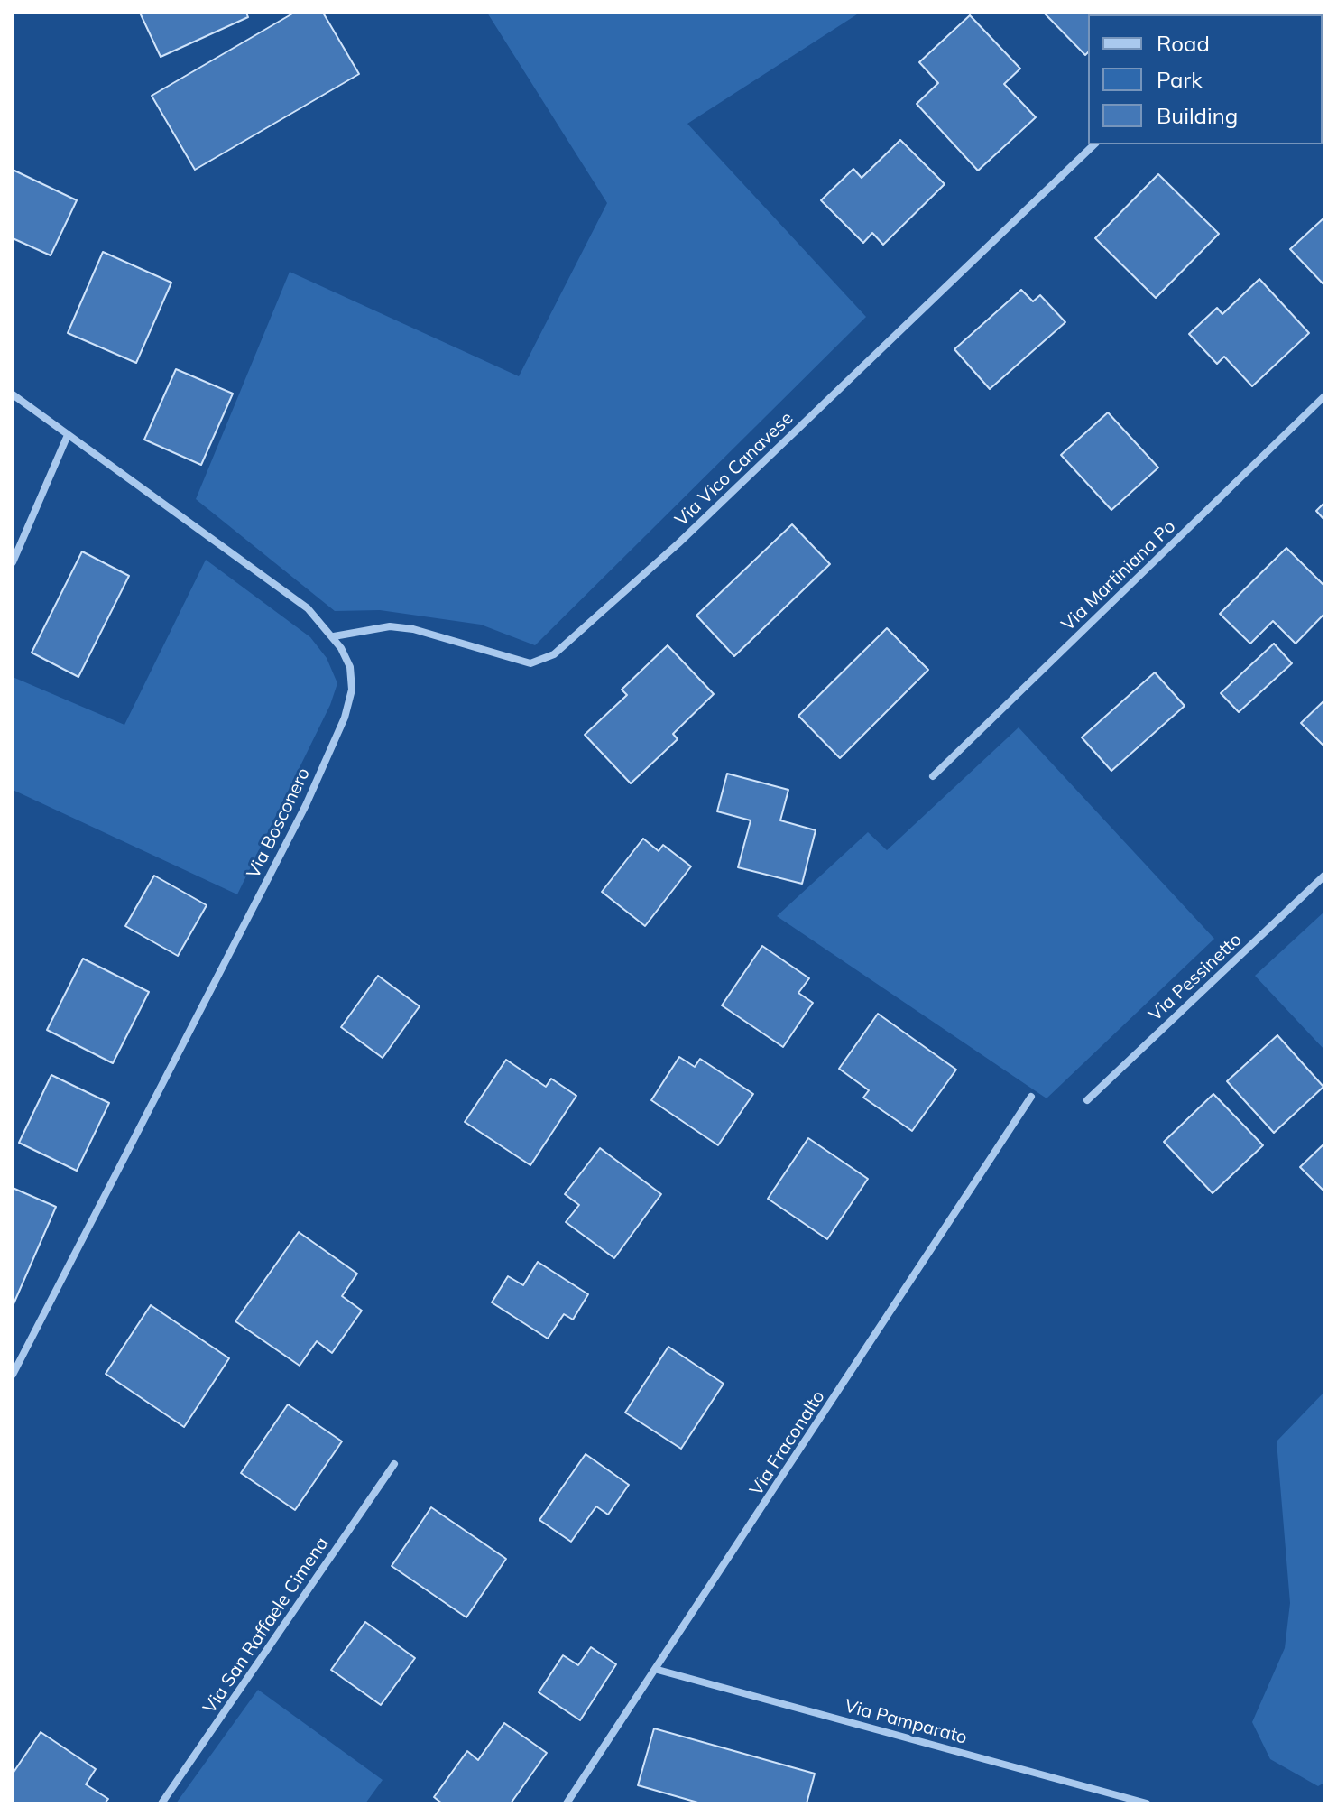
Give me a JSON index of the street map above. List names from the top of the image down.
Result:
{
  "streets": {
    "street": [
      "Via Vico Canavese",
      "Via Martiniana Po",
      "Via Bosconero",
      "Via Pessinetto",
      "Via Fraconalto",
      "Via San Raffaele Cimena",
      "Via Pamparato"
    ]
  },
  "crossings": [
    ["Via Vico Canavese", "Via Bosconero"],
    ["Via Fraconalto", "Via Pamparato"]
  ],
  "legend": ["Road", "Park", "Building"]
}
